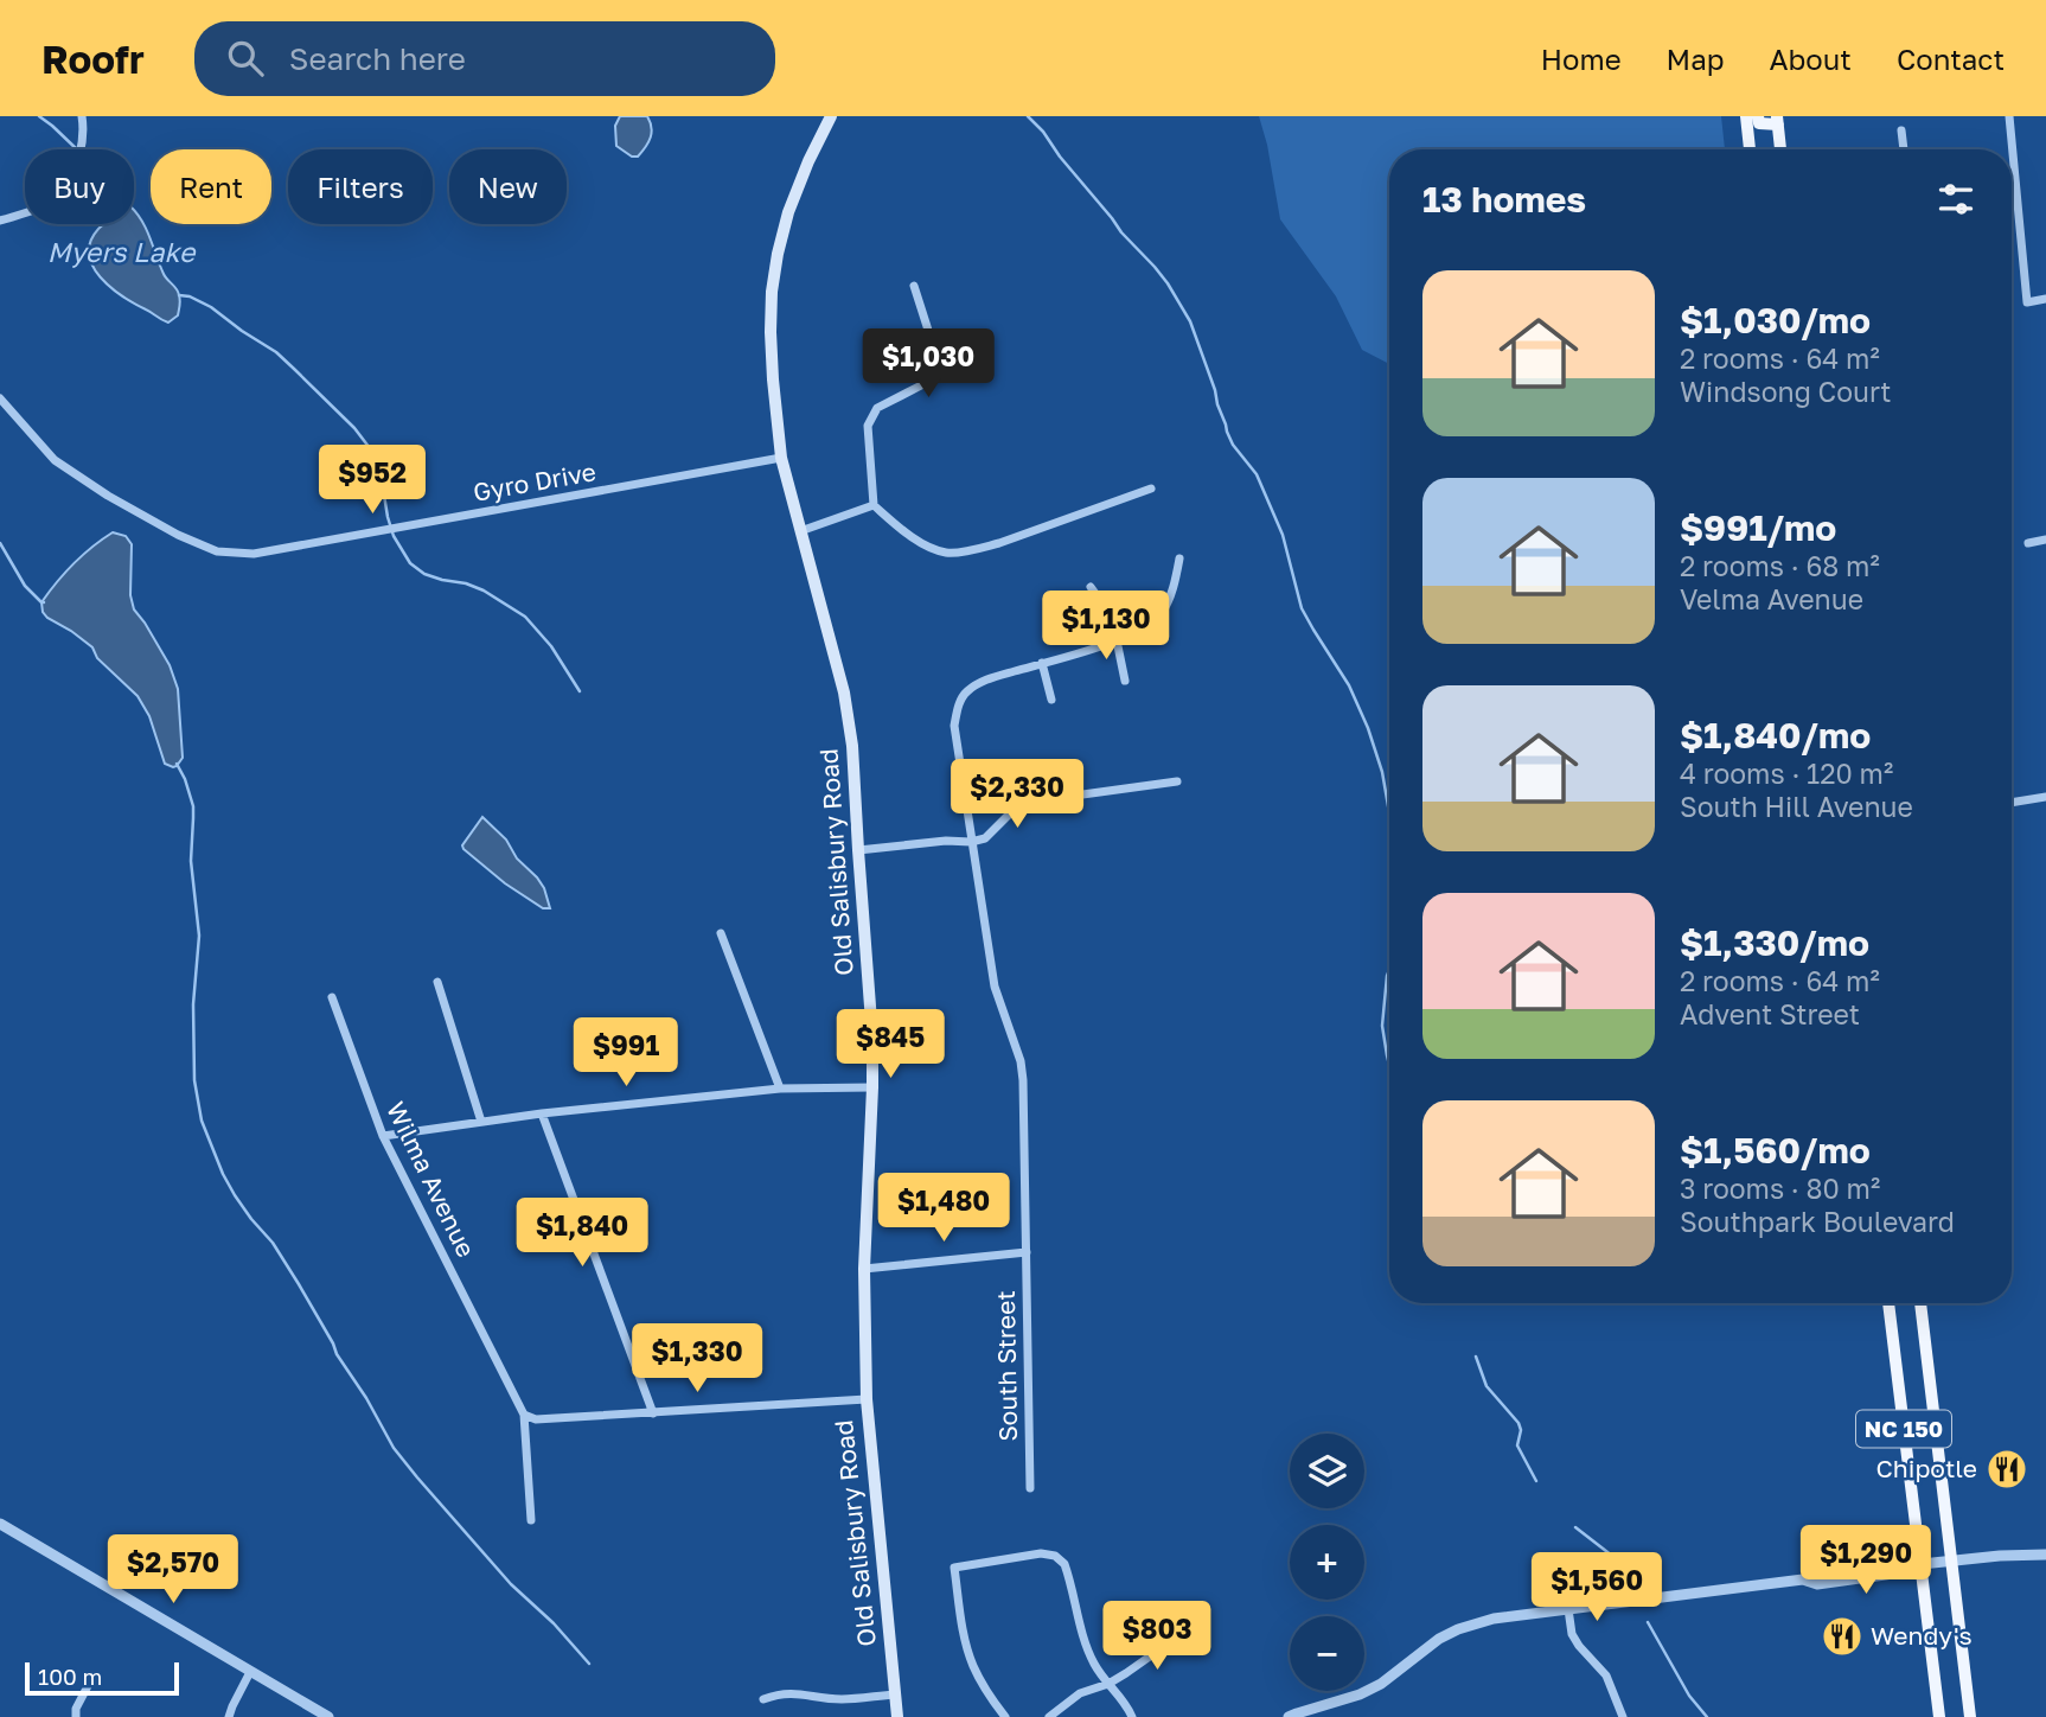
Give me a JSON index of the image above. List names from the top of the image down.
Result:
{
  "streets": {
    "main road": ["Old Salisbury Road", "NC 150"],
    "street": ["Gyro Drive", "Wilma Avenue", "South Street"]
  },
  "crossings": [
    ["Gyro Drive", "Old Salisbury Road"]
  ],
  "water": ["Myers Lake"],
  "places": {
    "restaurant": ["Chipotle", "Wendy's"]
  },
  "scale_bar": "100 m",
  "page": {
    "header": "Roofr",
    "search": "Search here",
    "nav": [
      "Home",
      "Map",
      "About",
      "Contact"
    ],
    "chip": [
      "Buy",
      "Rent",
      "Filters",
      "New"
    ],
    "heading": "13 homes",
    "list": [
      {
        "name": "$1,030/mo",
        "note": "2 rooms · 64 m² · Windsong Court"
      },
      {
        "name": "$991/mo",
        "note": "2 rooms · 68 m² · Velma Avenue"
      },
      {
        "name": "$1,840/mo",
        "note": "4 rooms · 120 m² · South Hill Avenue"
      },
      {
        "name": "$1,330/mo",
        "note": "2 rooms · 64 m² · Advent Street"
      },
      {
        "name": "$1,560/mo",
        "note": "3 rooms · 80 m² · Southpark Boulevard"
      }
    ],
    "price": [
      "$1,030",
      "$952",
      "$1,130",
      "$2,330",
      "$845",
      "$991",
      "$1,480",
      "$1,840",
      "$1,330",
      "$1,290",
      "$2,570",
      "$1,560",
      "$803"
    ],
    "map_buttons": ["+", "−"],
    "scale": "100 m"
  }
}
